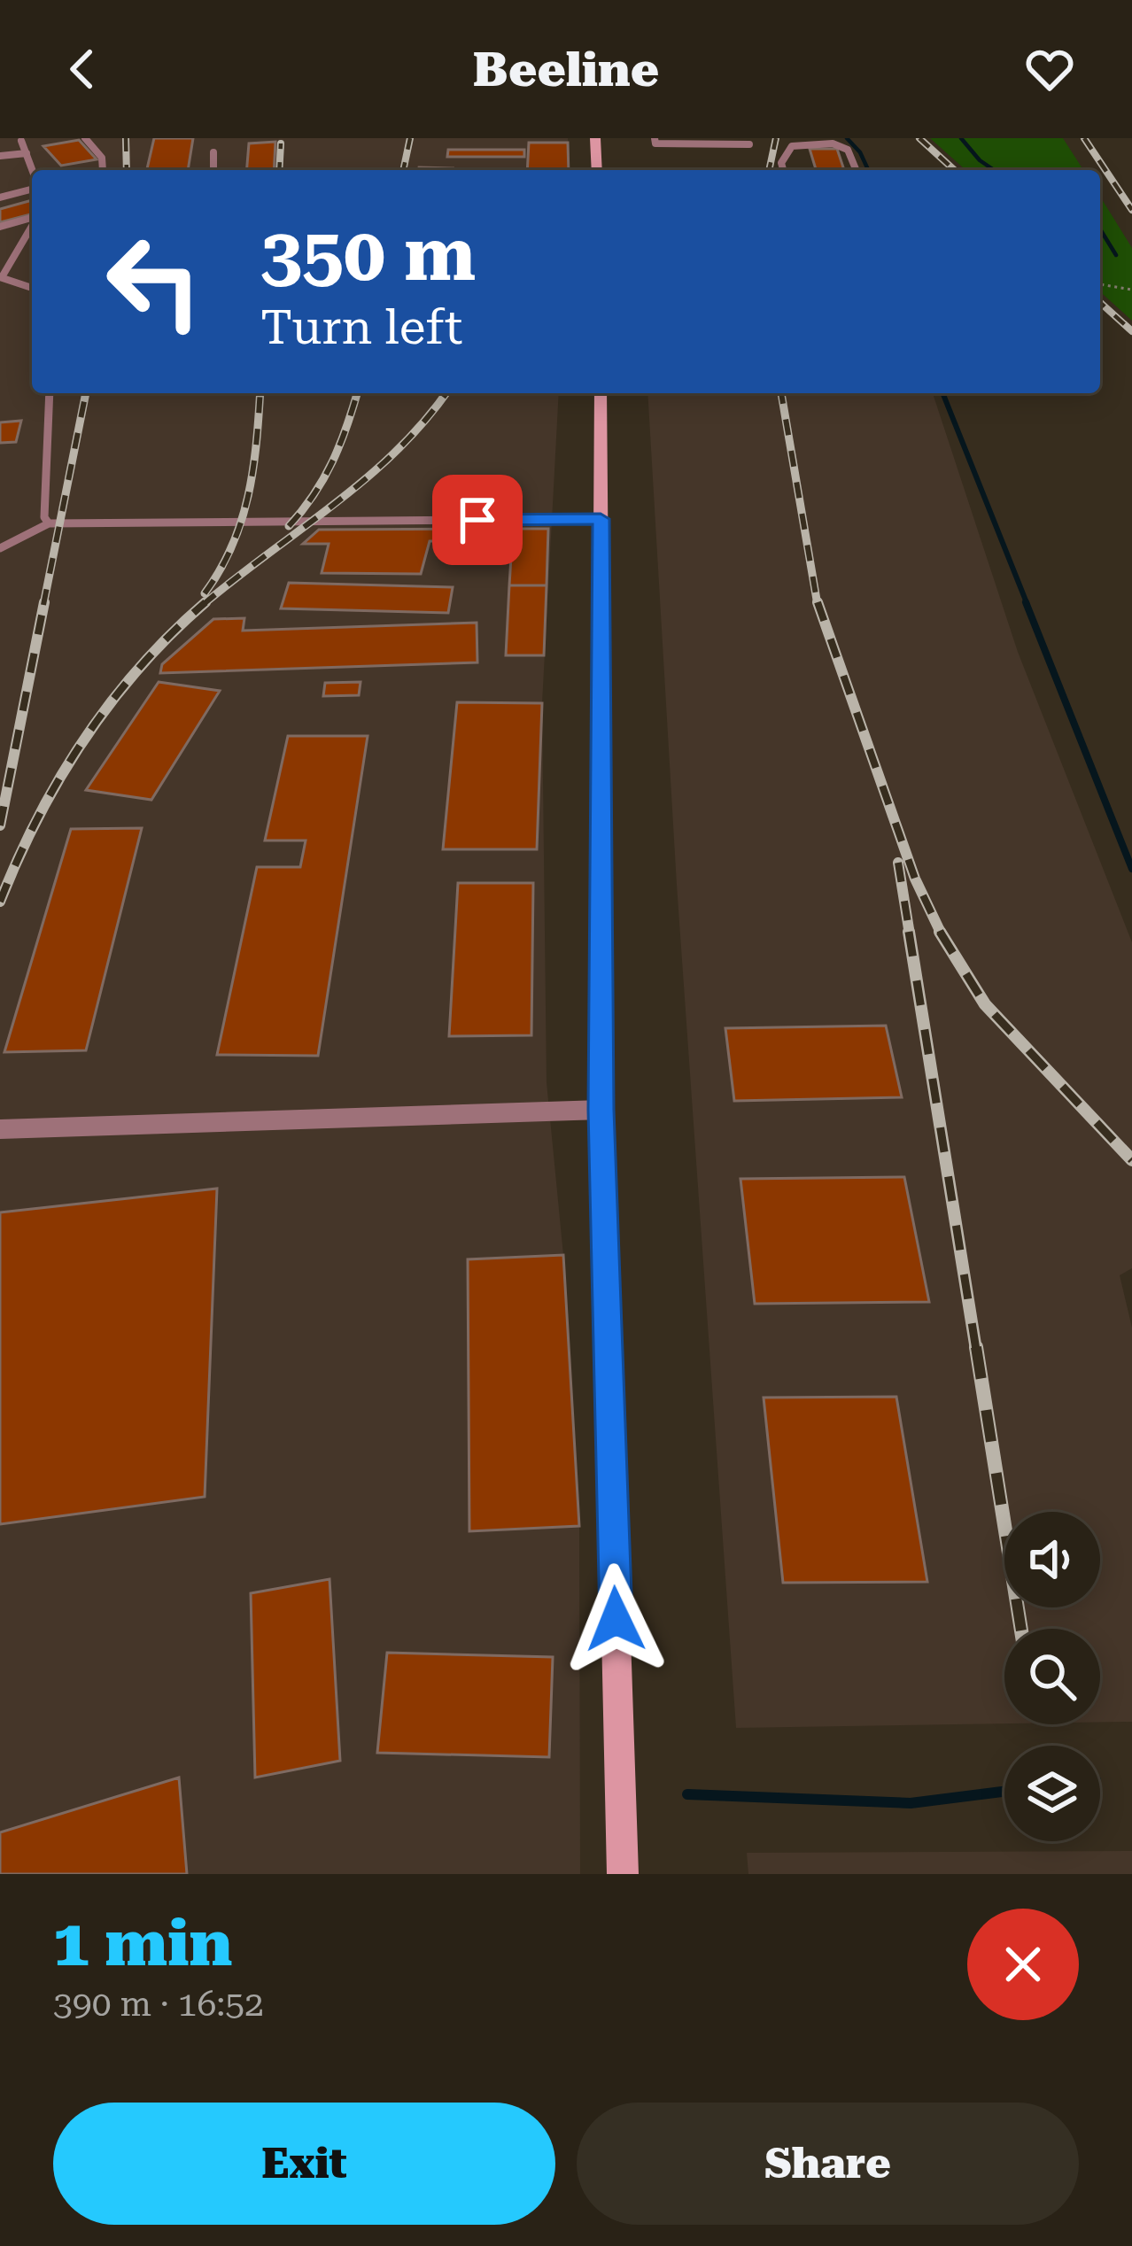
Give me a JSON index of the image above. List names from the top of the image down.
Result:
{
  "page": {
    "header": "Beeline",
    "turn": ["350 m", "Turn left"],
    "heading": ["1 min", "390 m · 16:52"],
    "buttons": ["Exit", "Share"]
  }
}
